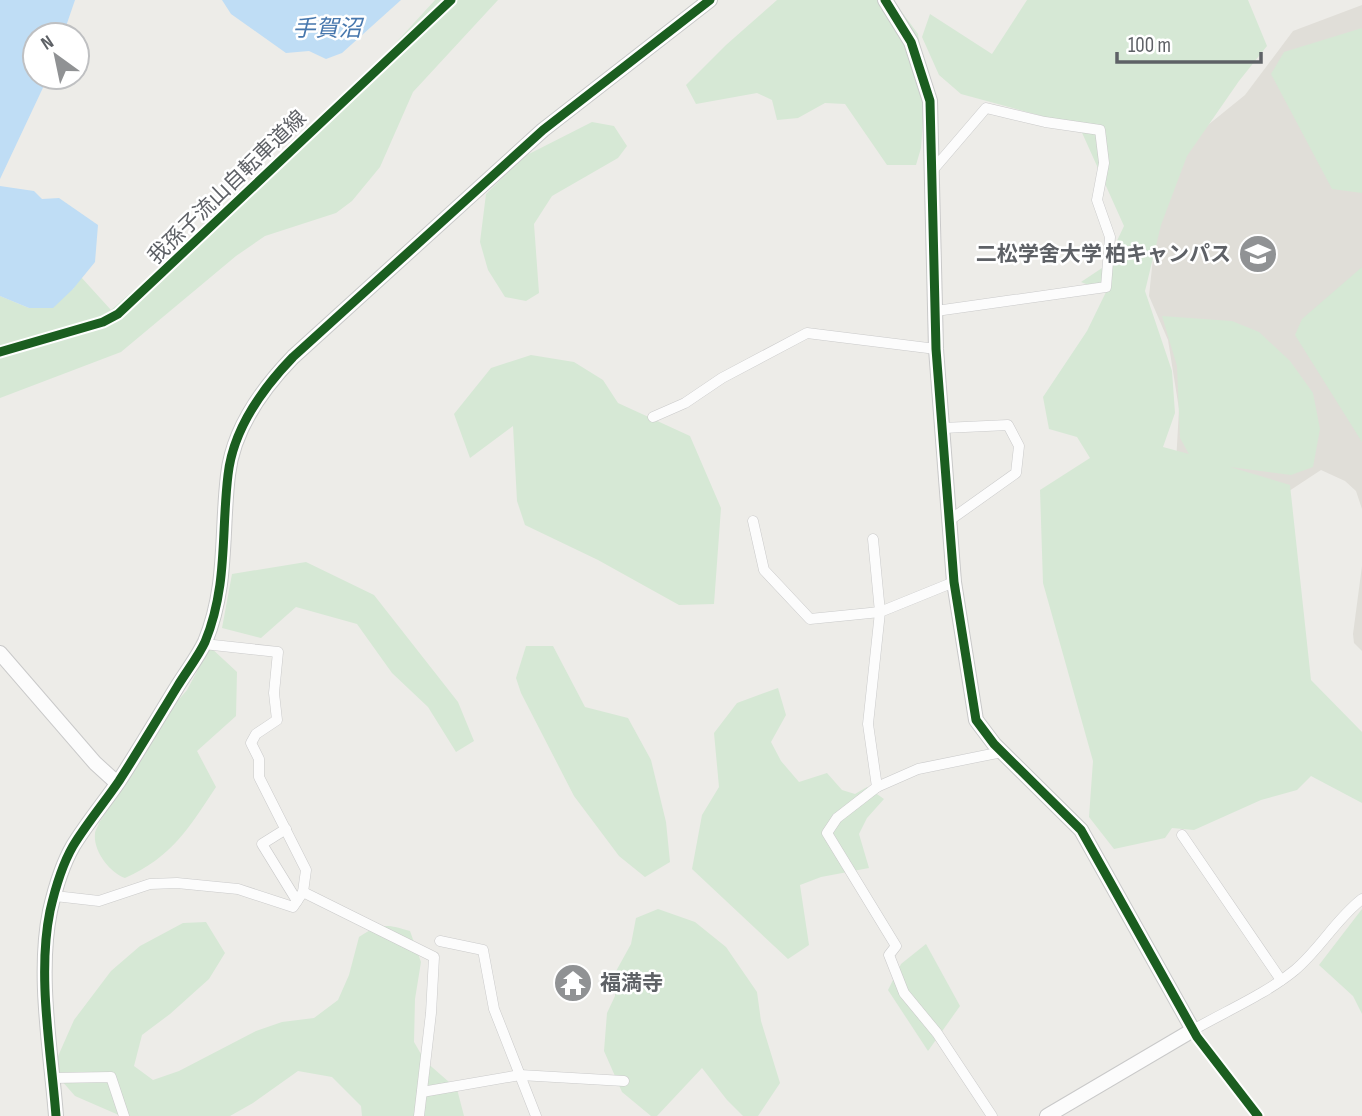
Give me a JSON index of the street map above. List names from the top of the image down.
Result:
{
  "streets": {
    "cycle path": ["我孫子流山自転車道線"]
  },
  "water": ["手賀沼"],
  "places": {
    "school or university": ["二松学舍大学 柏キャンパス"],
    "temple": ["福満寺"]
  },
  "scale_bar": "100 m",
  "north": "top left"
}
